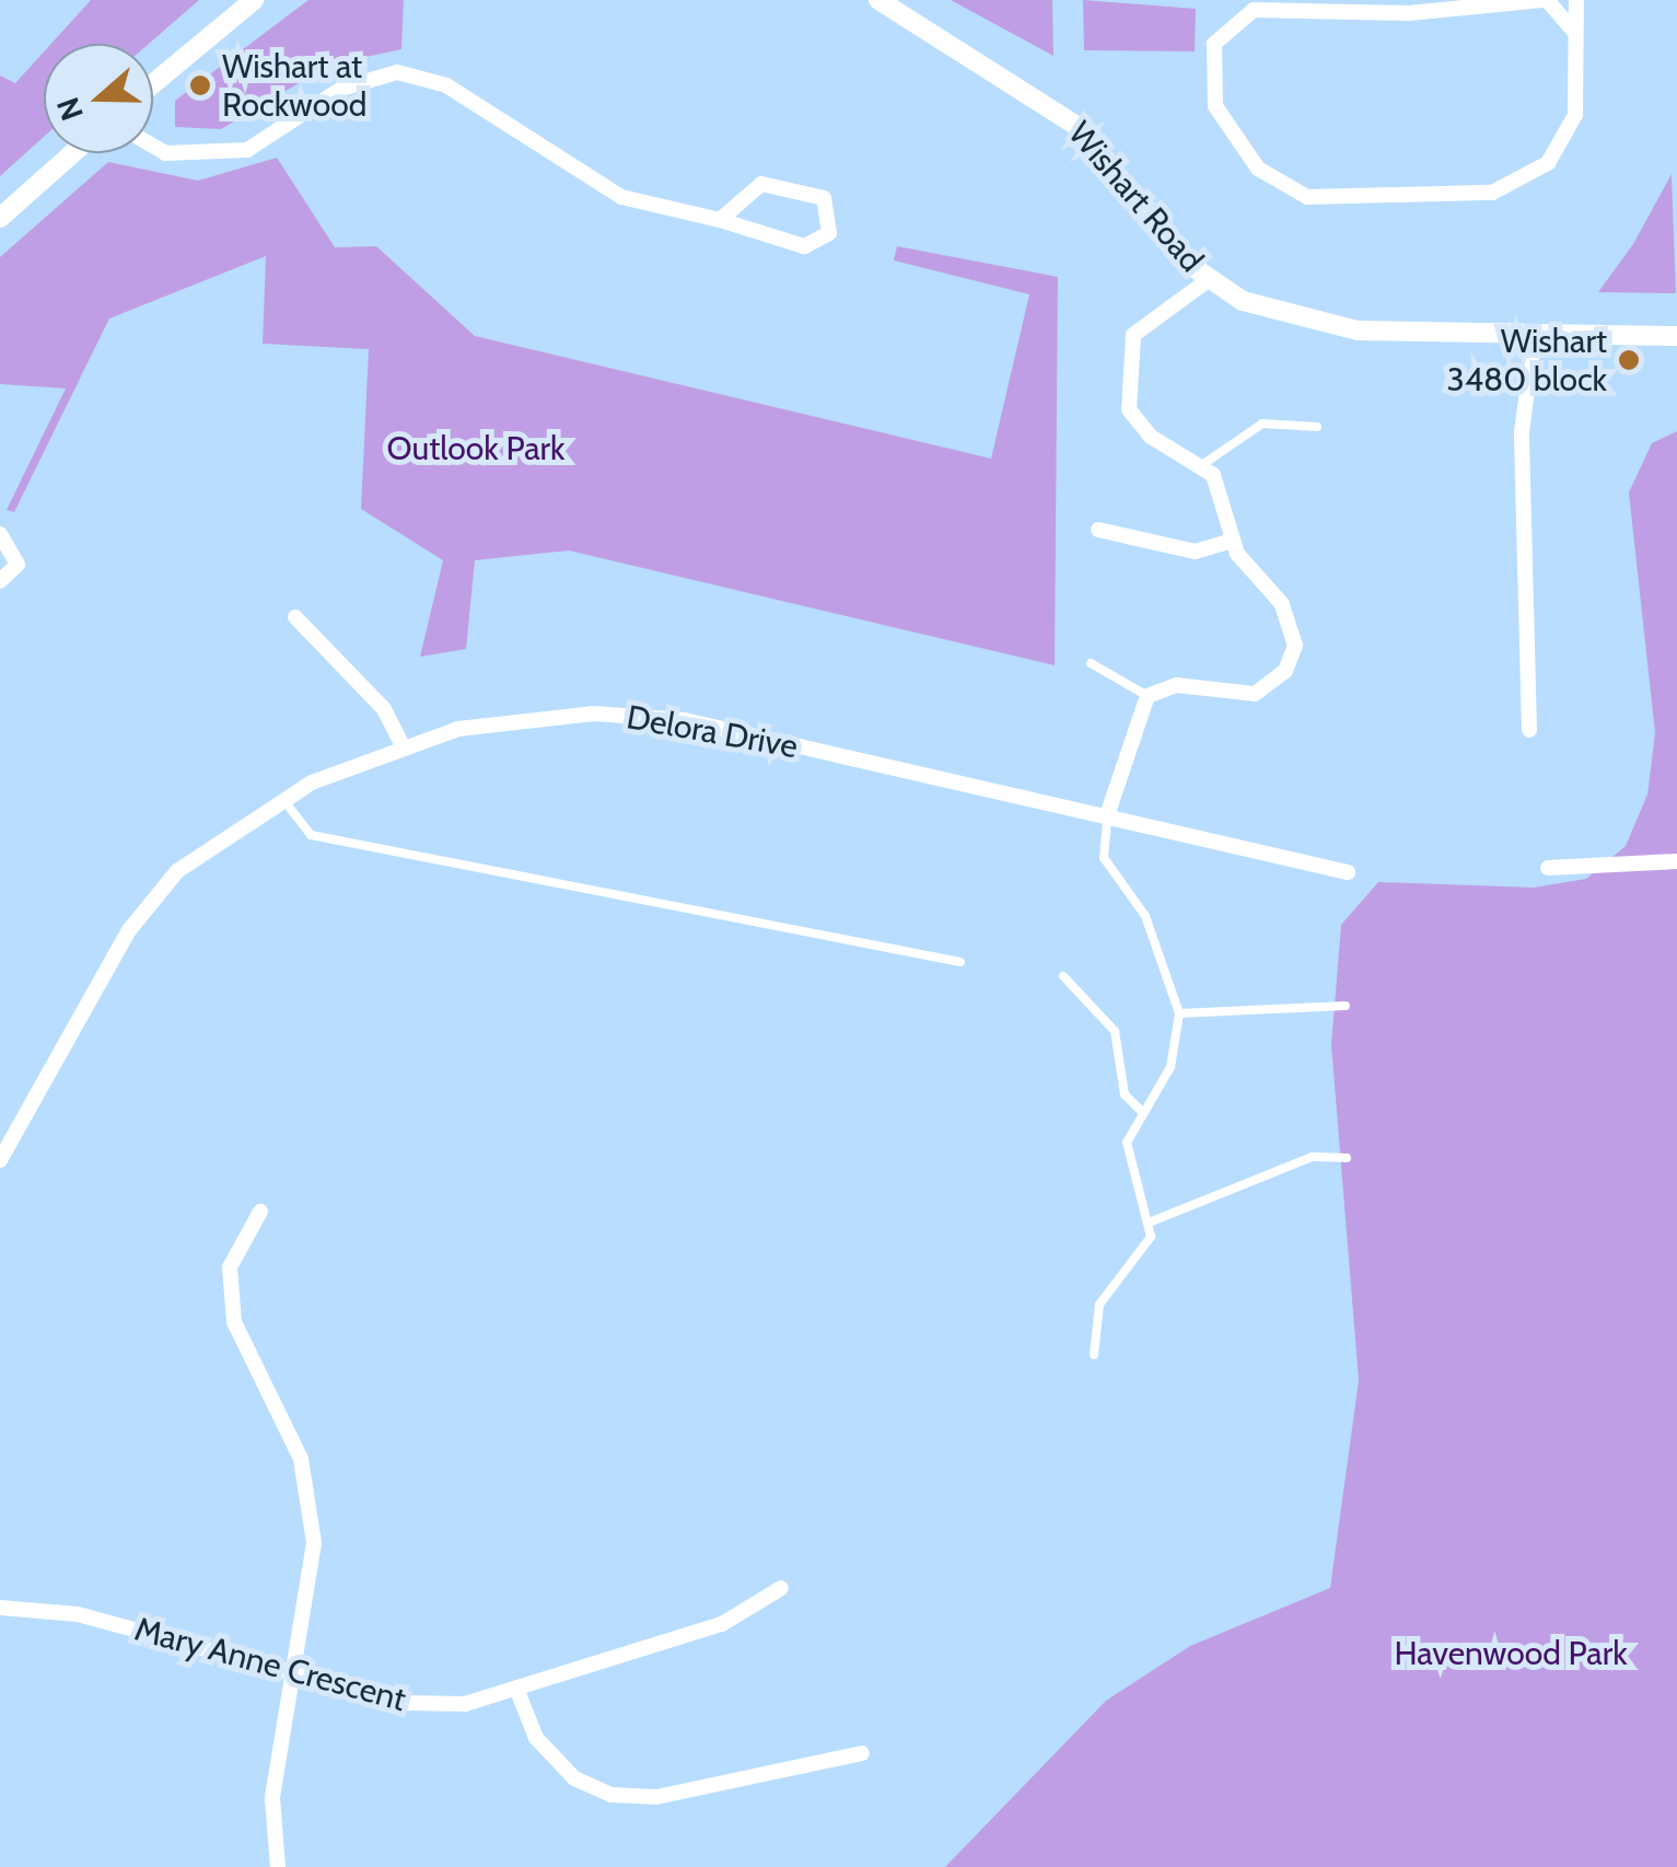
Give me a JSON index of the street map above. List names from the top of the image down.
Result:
{
  "streets": {
    "street": ["Wishart Road", "Delora Drive", "Mary Anne Crescent"]
  },
  "parks": ["Outlook Park", "Havenwood Park"],
  "places": ["Wishart at Rockwood", "Wishart 3480 block"],
  "north": "left"
}
